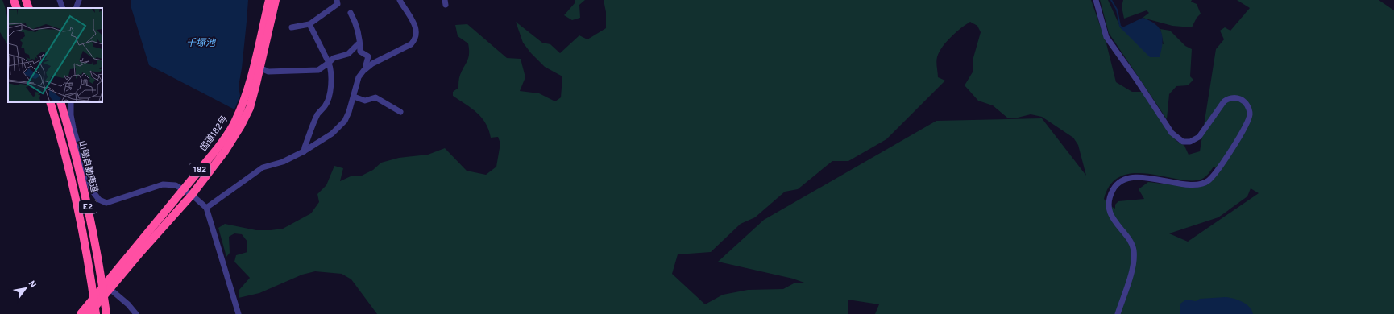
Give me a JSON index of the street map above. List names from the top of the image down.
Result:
{
  "streets": {
    "highway": [
      "国道182号",
      "山陽自動車道",
      "182",
      "E2"
    ]
  },
  "water": ["千塚池"],
  "north": "top right"
}
